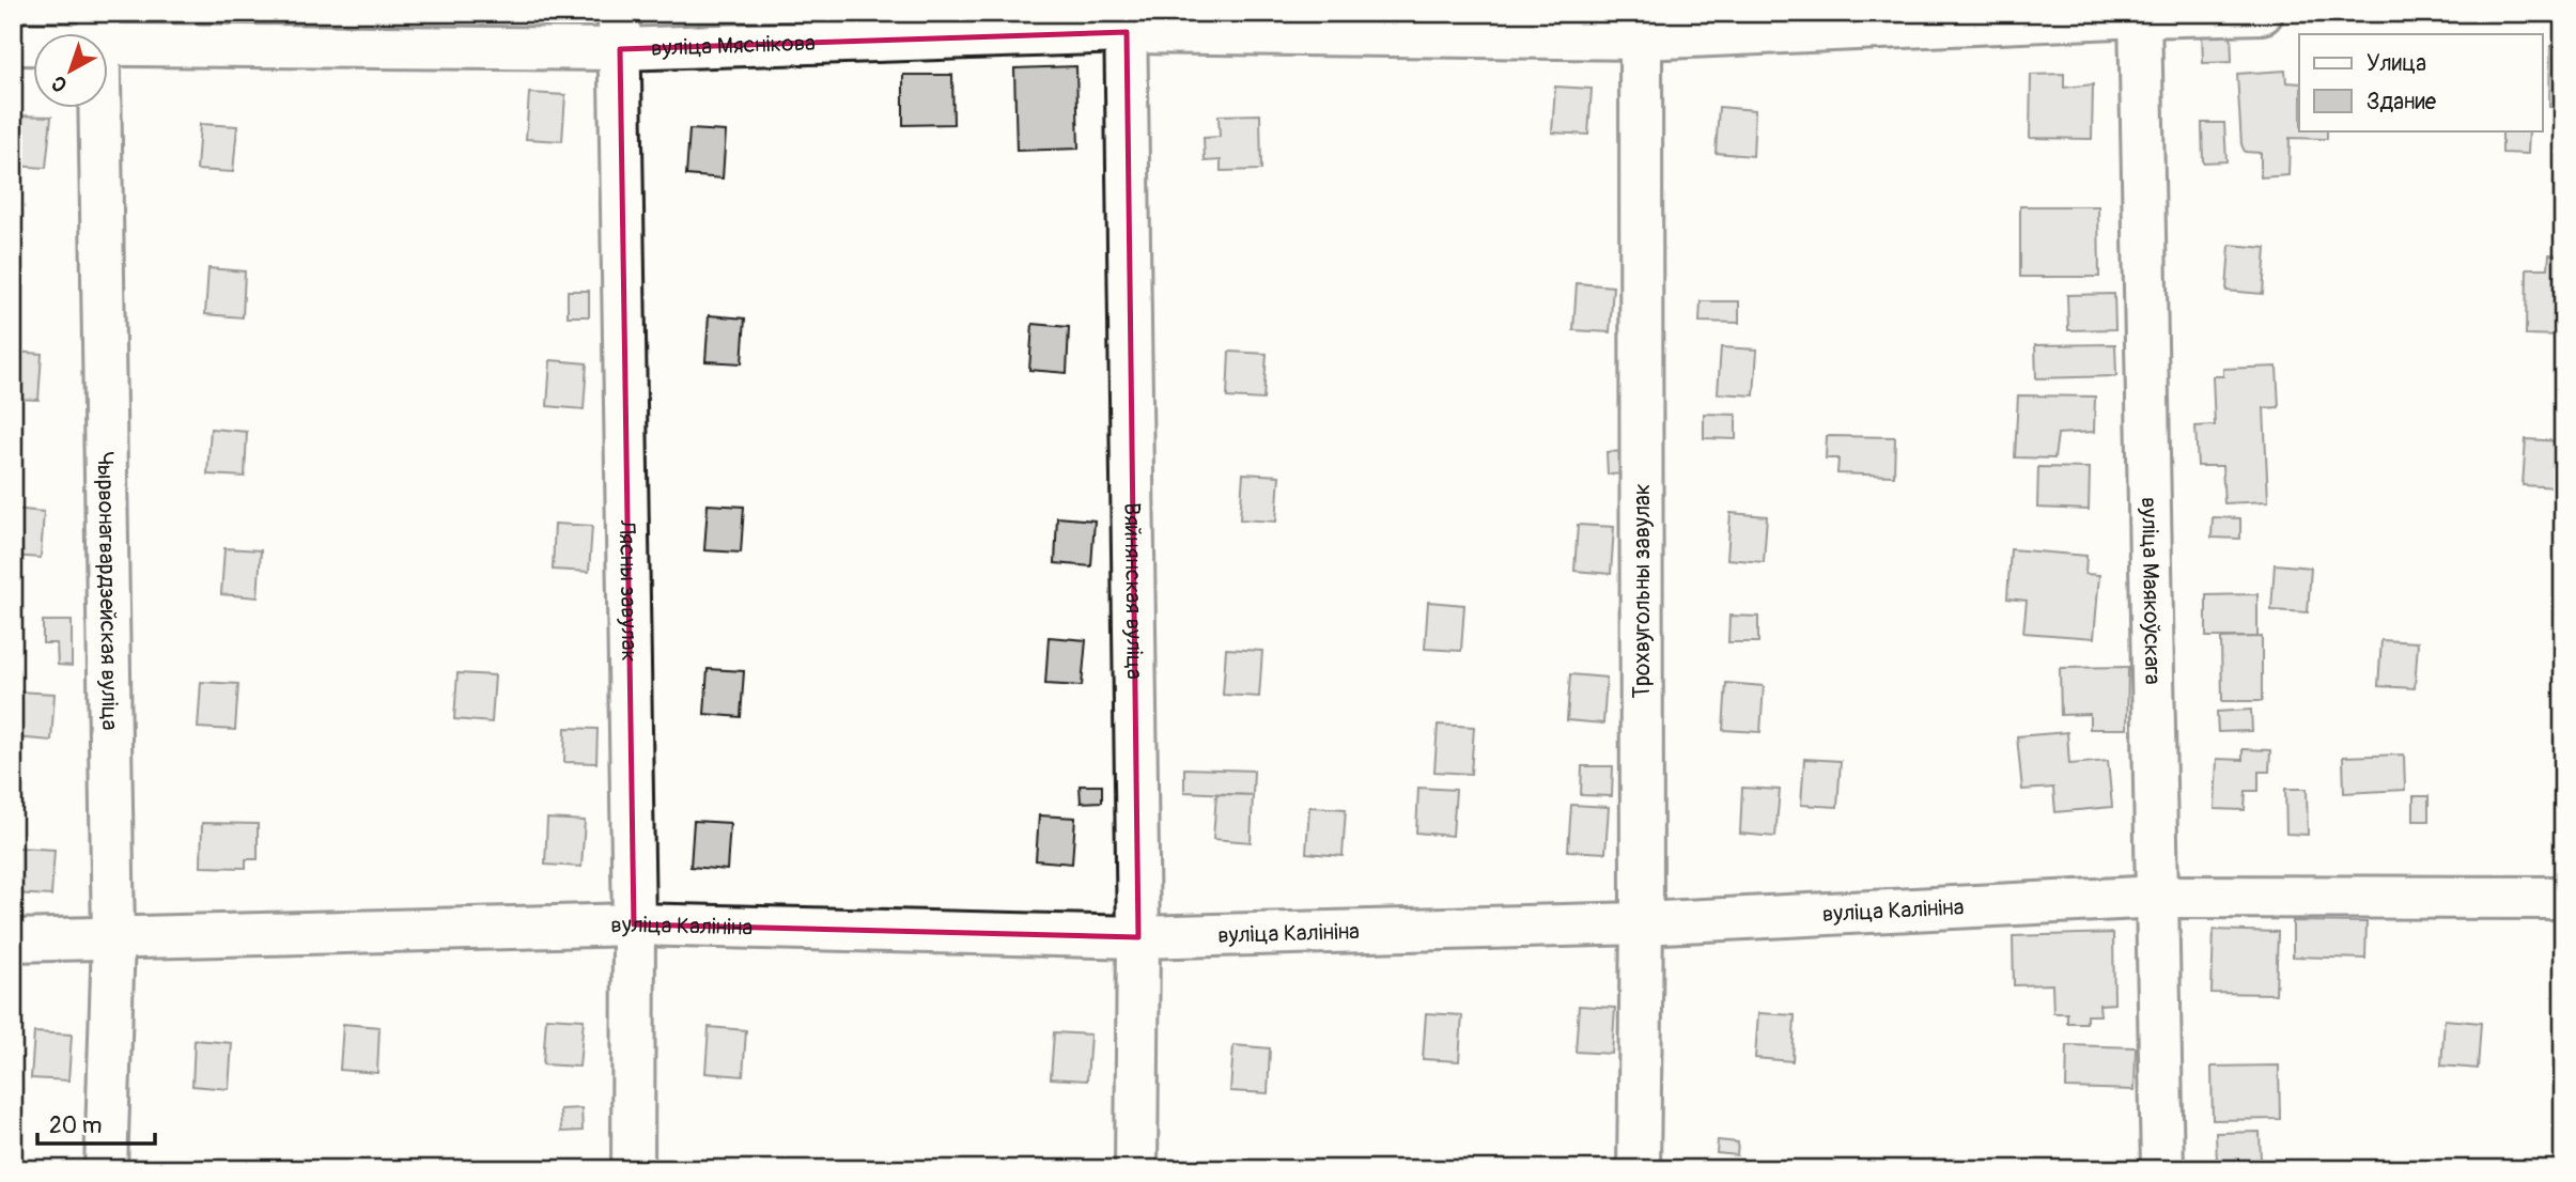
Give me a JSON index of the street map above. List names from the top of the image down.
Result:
{
  "streets": {
    "street": [
      "вуліца Мяснікова",
      "Чырвонагвардзейская вуліца",
      "Лясны завулак",
      "Вяйнянская вуліца",
      "Трохвугольны завулак",
      "вуліца Маякоўскага",
      "вуліца Калініна"
    ]
  },
  "crossings": [
    ["вуліца Мяснікова", "Чырвонагвардзейская вуліца"],
    ["вуліца Мяснікова", "Лясны завулак"],
    ["вуліца Мяснікова", "Вяйнянская вуліца"],
    ["вуліца Мяснікова", "Трохвугольны завулак"],
    ["вуліца Мяснікова", "вуліца Маякоўскага"],
    ["Чырвонагвардзейская вуліца", "вуліца Калініна"],
    ["Лясны завулак", "вуліца Калініна"],
    ["Вяйнянская вуліца", "вуліца Калініна"],
    ["Трохвугольны завулак", "вуліца Калініна"],
    ["вуліца Маякоўскага", "вуліца Калініна"]
  ],
  "legend": ["Улица", "Здание"],
  "scale_bar": "20 m",
  "north": "bottom left"
}
